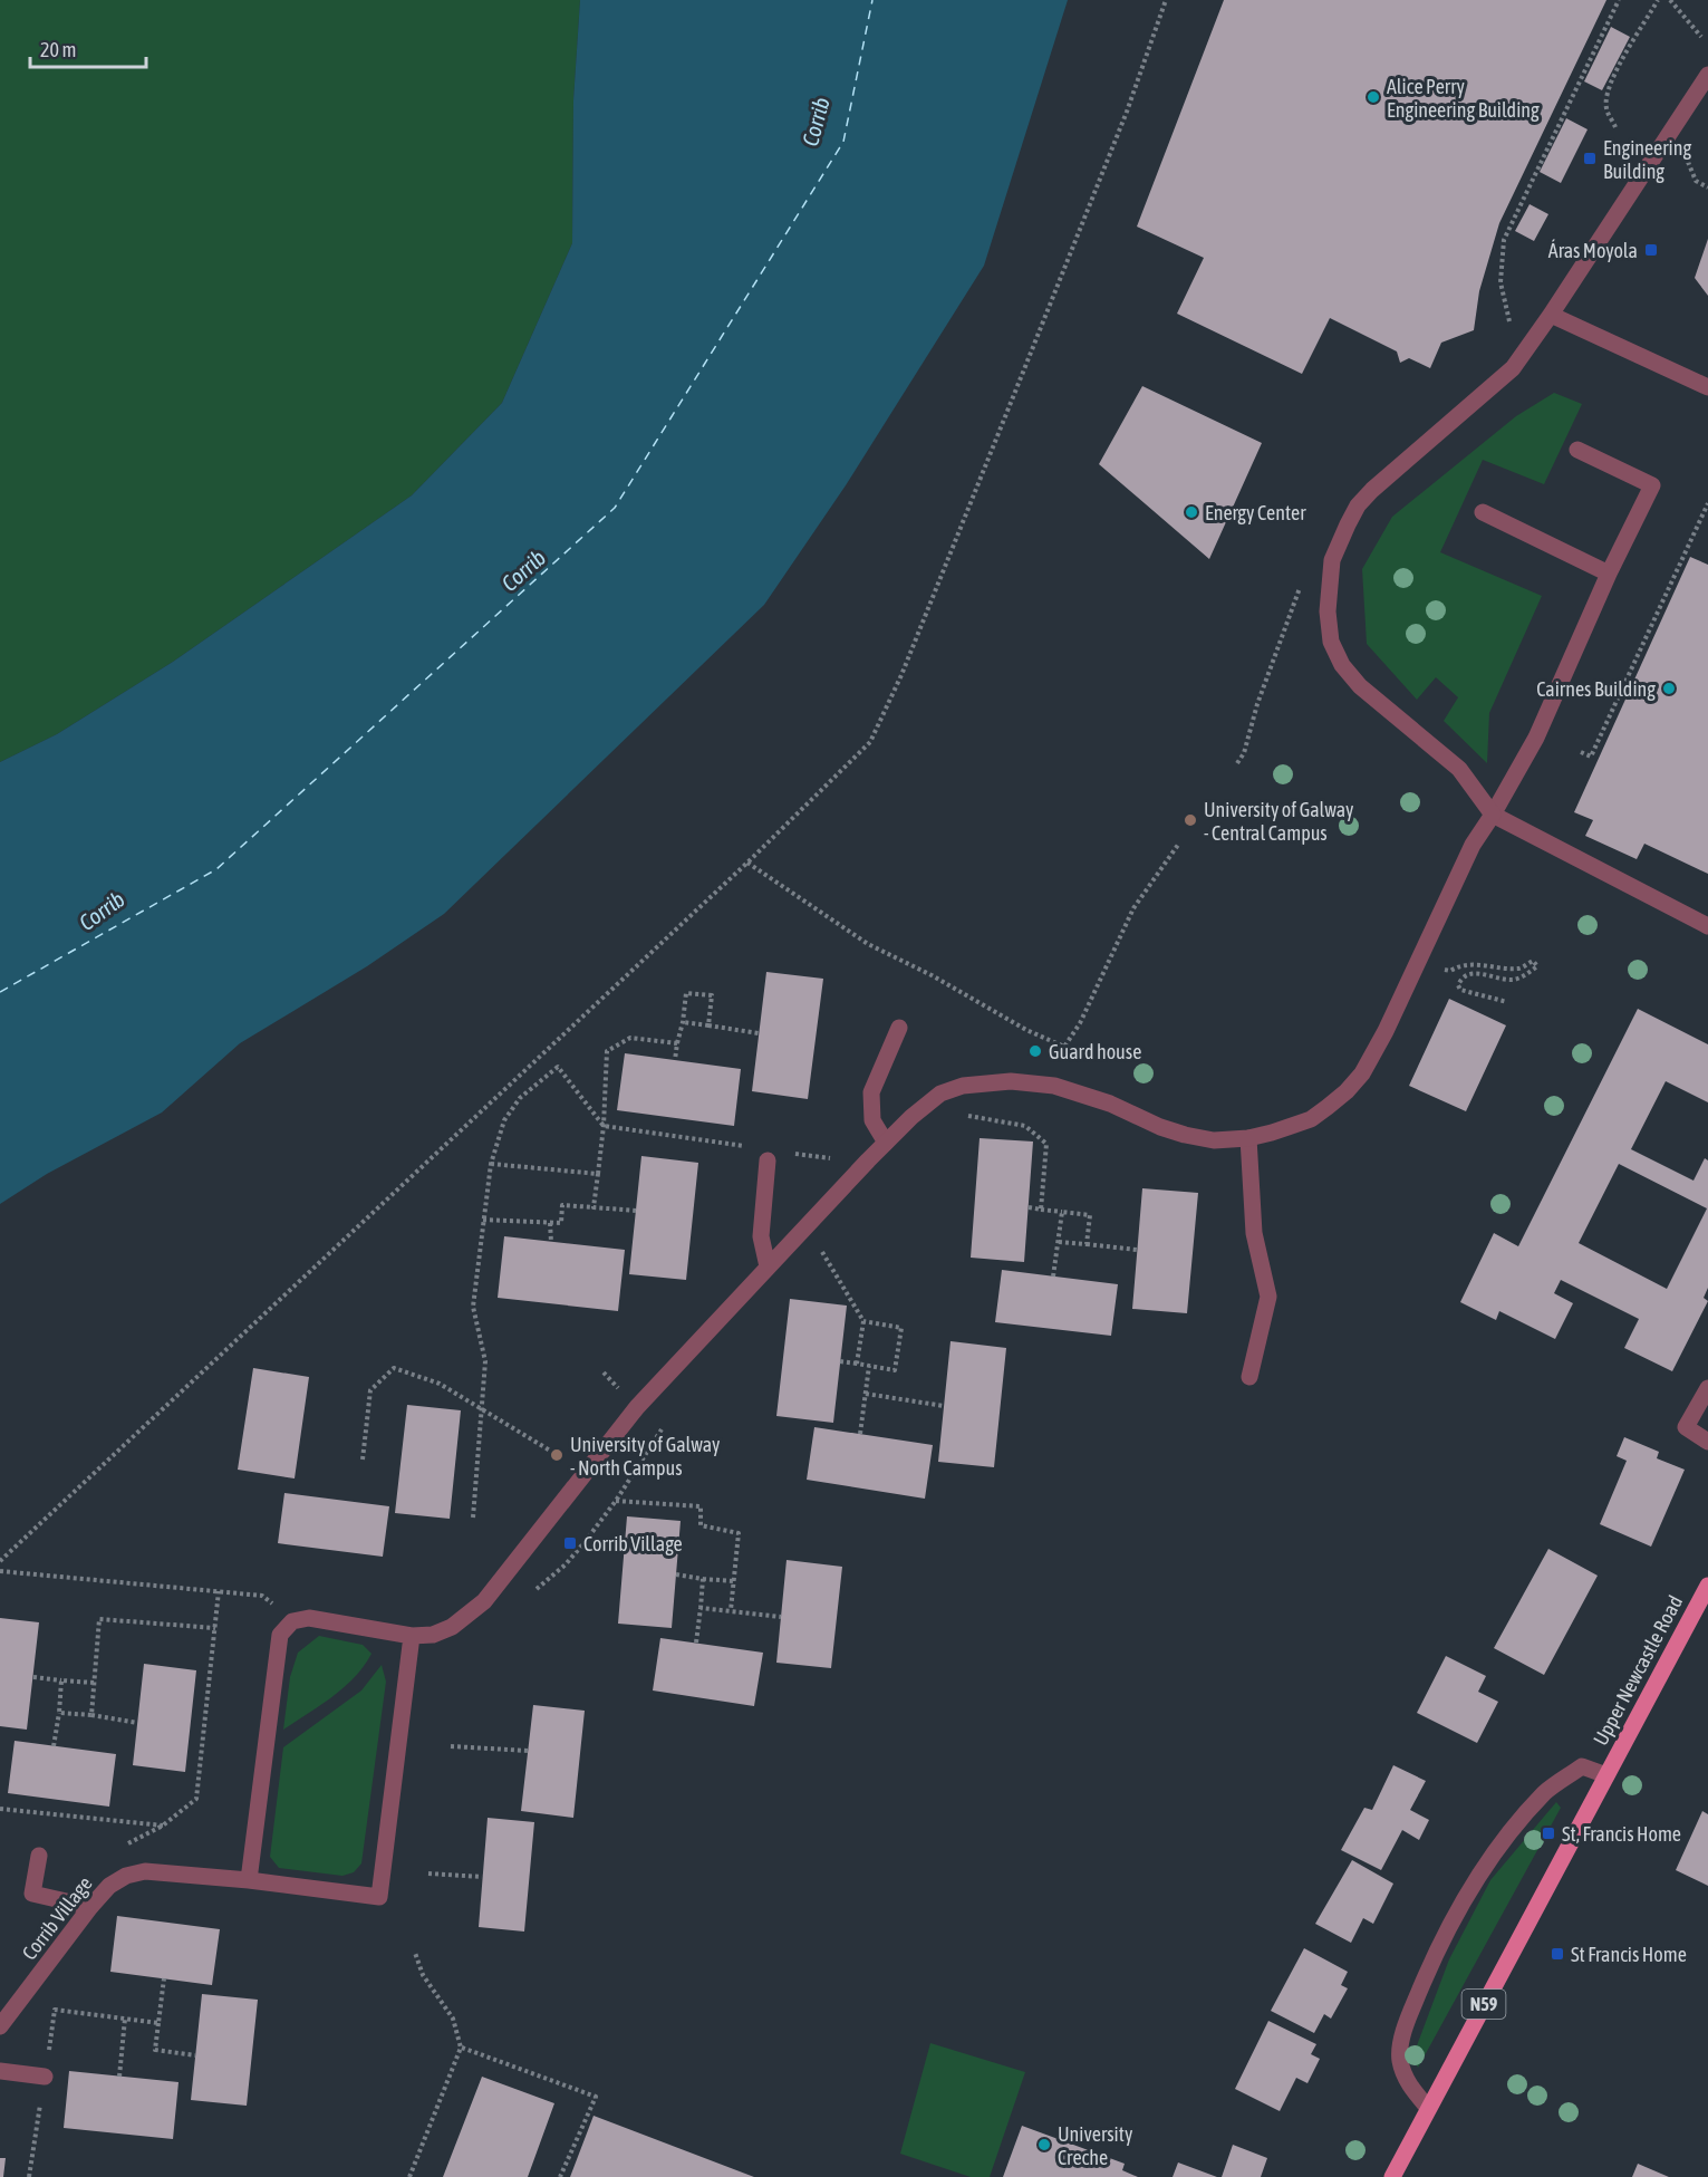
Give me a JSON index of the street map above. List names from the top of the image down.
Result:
{
  "streets": {
    "main road": ["Upper Newcastle Road", "N59"],
    "street": ["Corrib Village"]
  },
  "water": ["Corrib"],
  "places": {
    "other": [
      "Alice Perry Engineering Building",
      "Energy Center",
      "Cairnes Building",
      "University of Galway - Central Campus",
      "Guard house",
      "University of Galway - North Campus",
      "University Creche"
    ],
    "transit": [
      "Engineering Building",
      "Áras Moyola",
      "Corrib Village",
      "St, Francis Home",
      "St Francis Home"
    ]
  },
  "scale_bar": "20 m"
}
